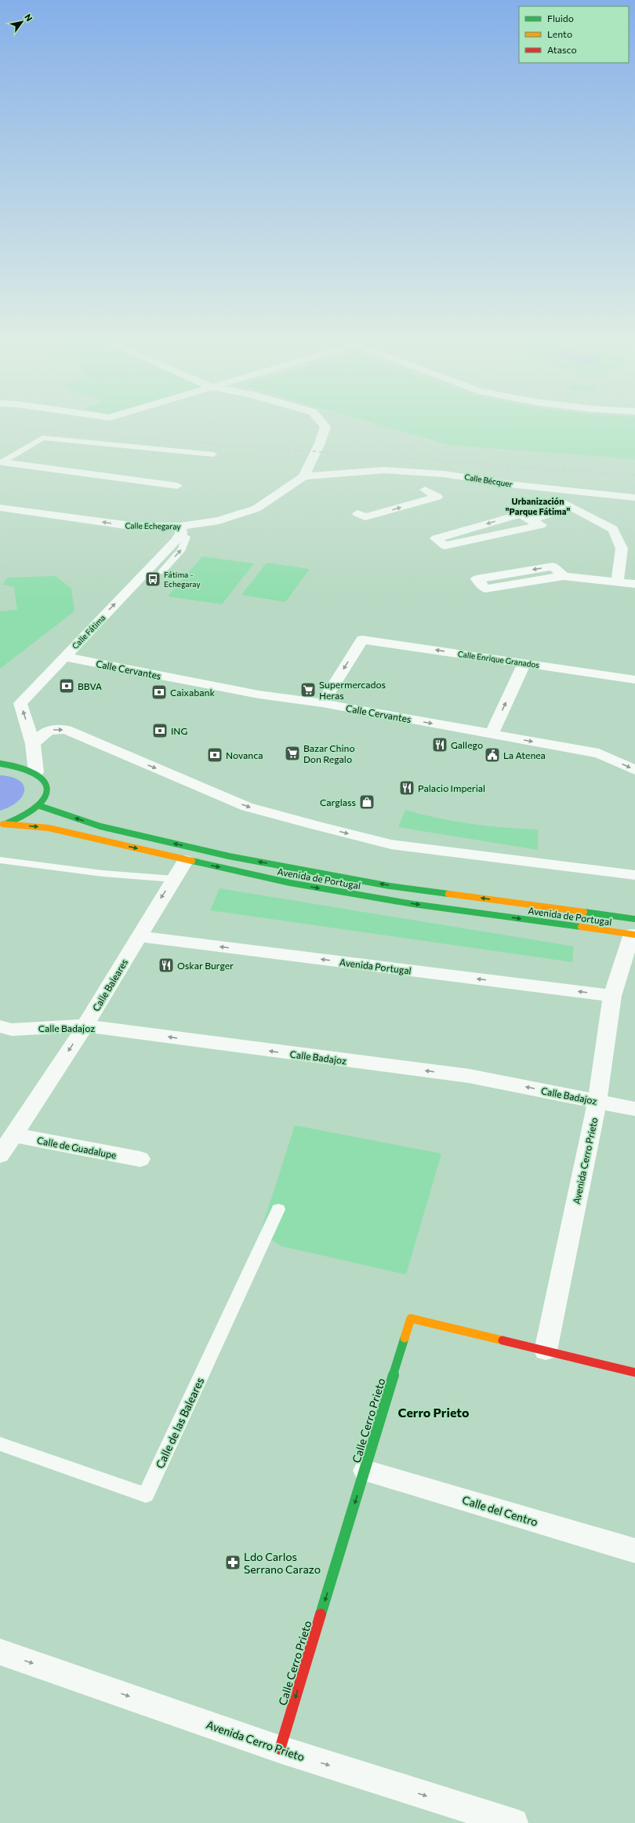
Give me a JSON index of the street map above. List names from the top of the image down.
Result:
{
  "streets": {
    "main road": ["Avenida de Portugal", "Calle Cerro Prieto"],
    "street": [
      "Calle Bécquer",
      "Calle Echegaray",
      "Calle Fátima",
      "Calle Enrique Granados",
      "Calle Cervantes",
      "Avenida Portugal",
      "Calle Baleares",
      "Calle Badajoz",
      "Calle de Guadalupe",
      "Avenida Cerro Prieto",
      "Calle del Centro"
    ],
    "lane": ["Calle de las Baleares"]
  },
  "crossings": [
    ["Calle Bécquer", "Calle Echegaray"],
    ["Calle Echegaray", "Calle Fátima"],
    ["Calle Fátima", "Calle Cervantes"],
    ["Calle Enrique Granados", "Calle Cervantes"],
    ["Avenida de Portugal", "Calle Baleares"],
    ["Avenida de Portugal", "Avenida Cerro Prieto"],
    ["Avenida Portugal", "Calle Baleares"],
    ["Avenida Portugal", "Avenida Cerro Prieto"],
    ["Calle Baleares", "Calle Badajoz"],
    ["Calle Baleares", "Calle de Guadalupe"],
    ["Calle Badajoz", "Avenida Cerro Prieto"],
    ["Avenida Cerro Prieto", "Calle Cerro Prieto"],
    ["Calle Cerro Prieto", "Calle del Centro"]
  ],
  "one_way": [
    "Calle Fátima",
    "Calle Enrique Granados",
    "Calle Baleares",
    "Calle Badajoz",
    "Avenida Cerro Prieto",
    "Calle Cerro Prieto"
  ],
  "districts": ["Urbanización \"Parque Fátima\"", "Cerro Prieto"],
  "places": {
    "bus stop": ["Fátima - Echegaray"],
    "bank": [
      "BBVA",
      "Caixabank",
      "ING",
      "Novanca"
    ],
    "supermarket": ["Supermercados Heras", "Bazar Chino Don Regalo"],
    "restaurant": ["Gallego", "Palacio Imperial", "Oskar Burger"],
    "public building": ["La Atenea"],
    "shop": ["Carglass"],
    "pharmacy": ["Ldo Carlos Serrano Carazo"]
  },
  "legend": ["Fluido", "Lento", "Atasco"],
  "north": "top right"
}
